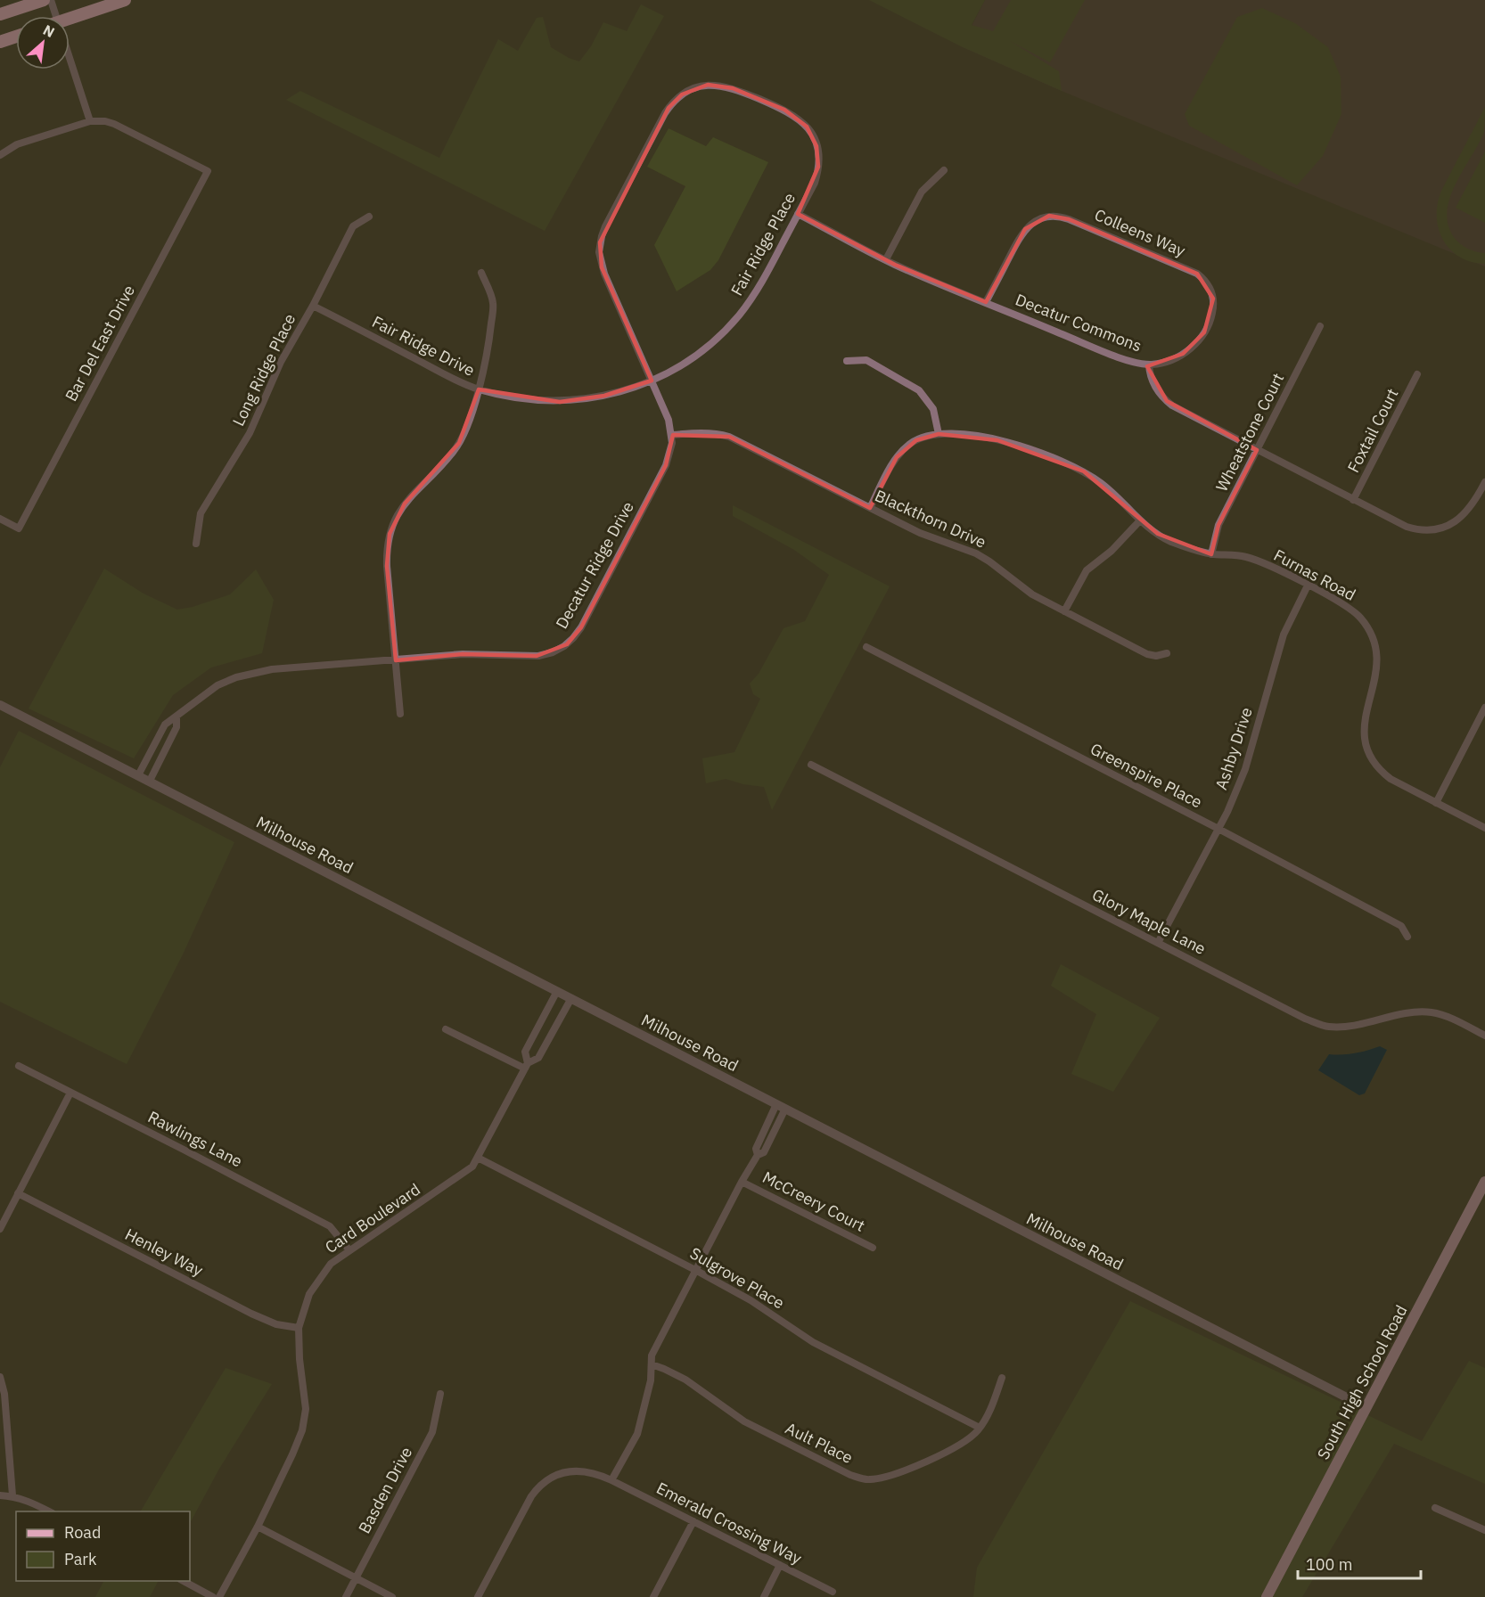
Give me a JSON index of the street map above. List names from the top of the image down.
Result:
{
  "streets": {
    "main road": ["South High School Road"],
    "street": [
      "Colleens Way",
      "Fair Ridge Place",
      "Decatur Commons",
      "Bar Del East Drive",
      "Fair Ridge Drive",
      "Long Ridge Place",
      "Foxtail Court",
      "Wheatstone Court",
      "Blackthorn Drive",
      "Decatur Ridge Drive",
      "Furnas Road",
      "Ashby Drive",
      "Greenspire Place",
      "Milhouse Road",
      "Glory Maple Lane",
      "Rawlings Lane",
      "McCreery Court",
      "Card Boulevard",
      "Henley Way",
      "Sulgrove Place",
      "Ault Place",
      "Basden Drive",
      "Emerald Crossing Way"
    ]
  },
  "crossings": [
    ["Colleens Way", "Decatur Commons"],
    ["Fair Ridge Place", "Decatur Commons"],
    ["Fair Ridge Place", "Fair Ridge Drive"],
    ["Fair Ridge Place", "Decatur Ridge Drive"],
    ["Decatur Commons", "Foxtail Court"],
    ["Decatur Commons", "Wheatstone Court"],
    ["Fair Ridge Drive", "Long Ridge Place"],
    ["Fair Ridge Drive", "Decatur Ridge Drive"],
    ["Wheatstone Court", "Furnas Road"],
    ["Blackthorn Drive", "Decatur Ridge Drive"],
    ["Decatur Ridge Drive", "Milhouse Road"],
    ["Furnas Road", "Ashby Drive"],
    ["Ashby Drive", "Greenspire Place"],
    ["Ashby Drive", "Glory Maple Lane"],
    ["Milhouse Road", "Card Boulevard"],
    ["Milhouse Road", "South High School Road"],
    ["Rawlings Lane", "Card Boulevard"],
    ["Card Boulevard", "Henley Way"],
    ["Card Boulevard", "Sulgrove Place"],
    ["Sulgrove Place", "Ault Place"]
  ],
  "legend": ["Road", "Park"],
  "scale_bar": "100 m",
  "north": "top right"
}
